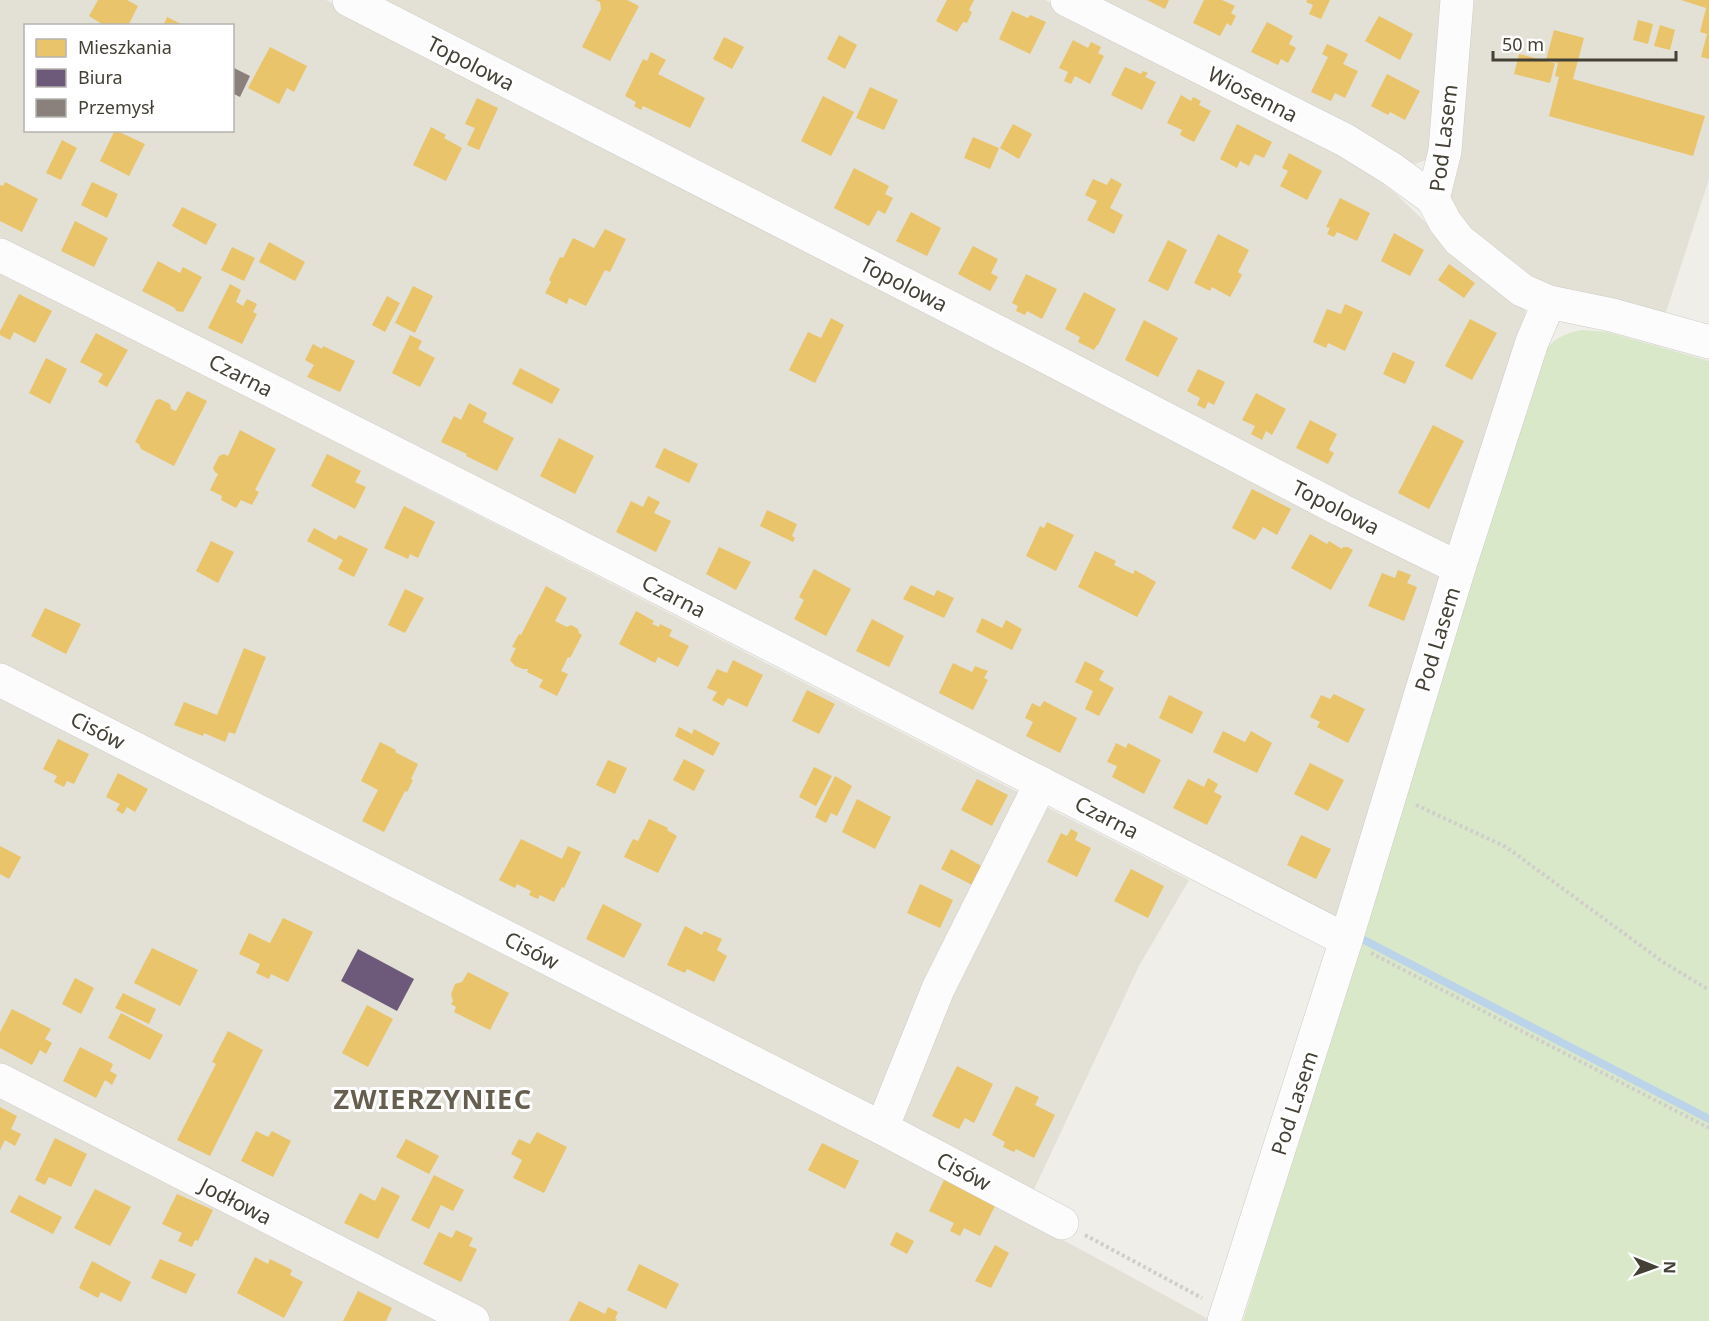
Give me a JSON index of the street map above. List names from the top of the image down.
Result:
{
  "streets": {
    "street": [
      "Topolowa",
      "Wiosenna",
      "Pod Lasem",
      "Czarna",
      "Cisów",
      "Jodłowa"
    ]
  },
  "crossings": [
    ["Topolowa", "Pod Lasem"],
    ["Wiosenna", "Pod Lasem"],
    ["Pod Lasem", "Czarna"]
  ],
  "districts": ["ZWIERZYNIEC"],
  "legend": ["Mieszkania", "Biura", "Przemysł"],
  "scale_bar": "50 m",
  "north": "right"
}
